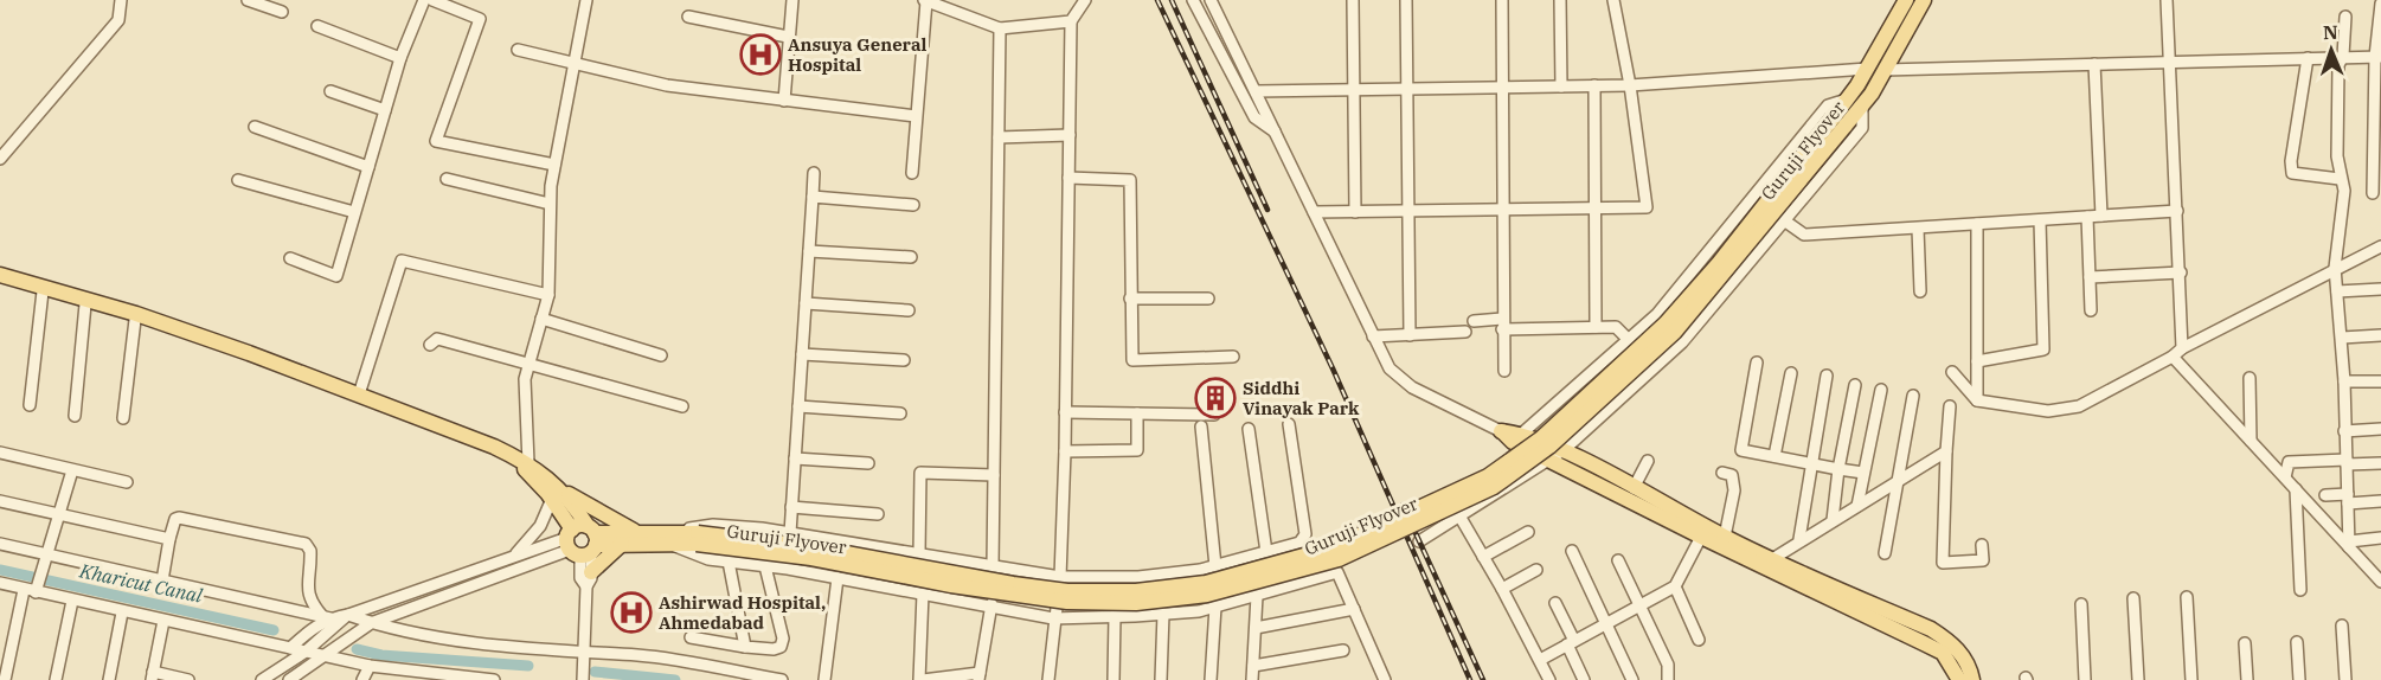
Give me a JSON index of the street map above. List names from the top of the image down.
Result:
{
  "streets": {
    "main road": ["Guruji Flyover"]
  },
  "water": ["Kharicut Canal"],
  "places": {
    "hospital": ["Ansuya General Hospital", "Ashirwad Hospital, Ahmedabad"],
    "building": ["Siddhi Vinayak Park"]
  },
  "north": "top"
}
